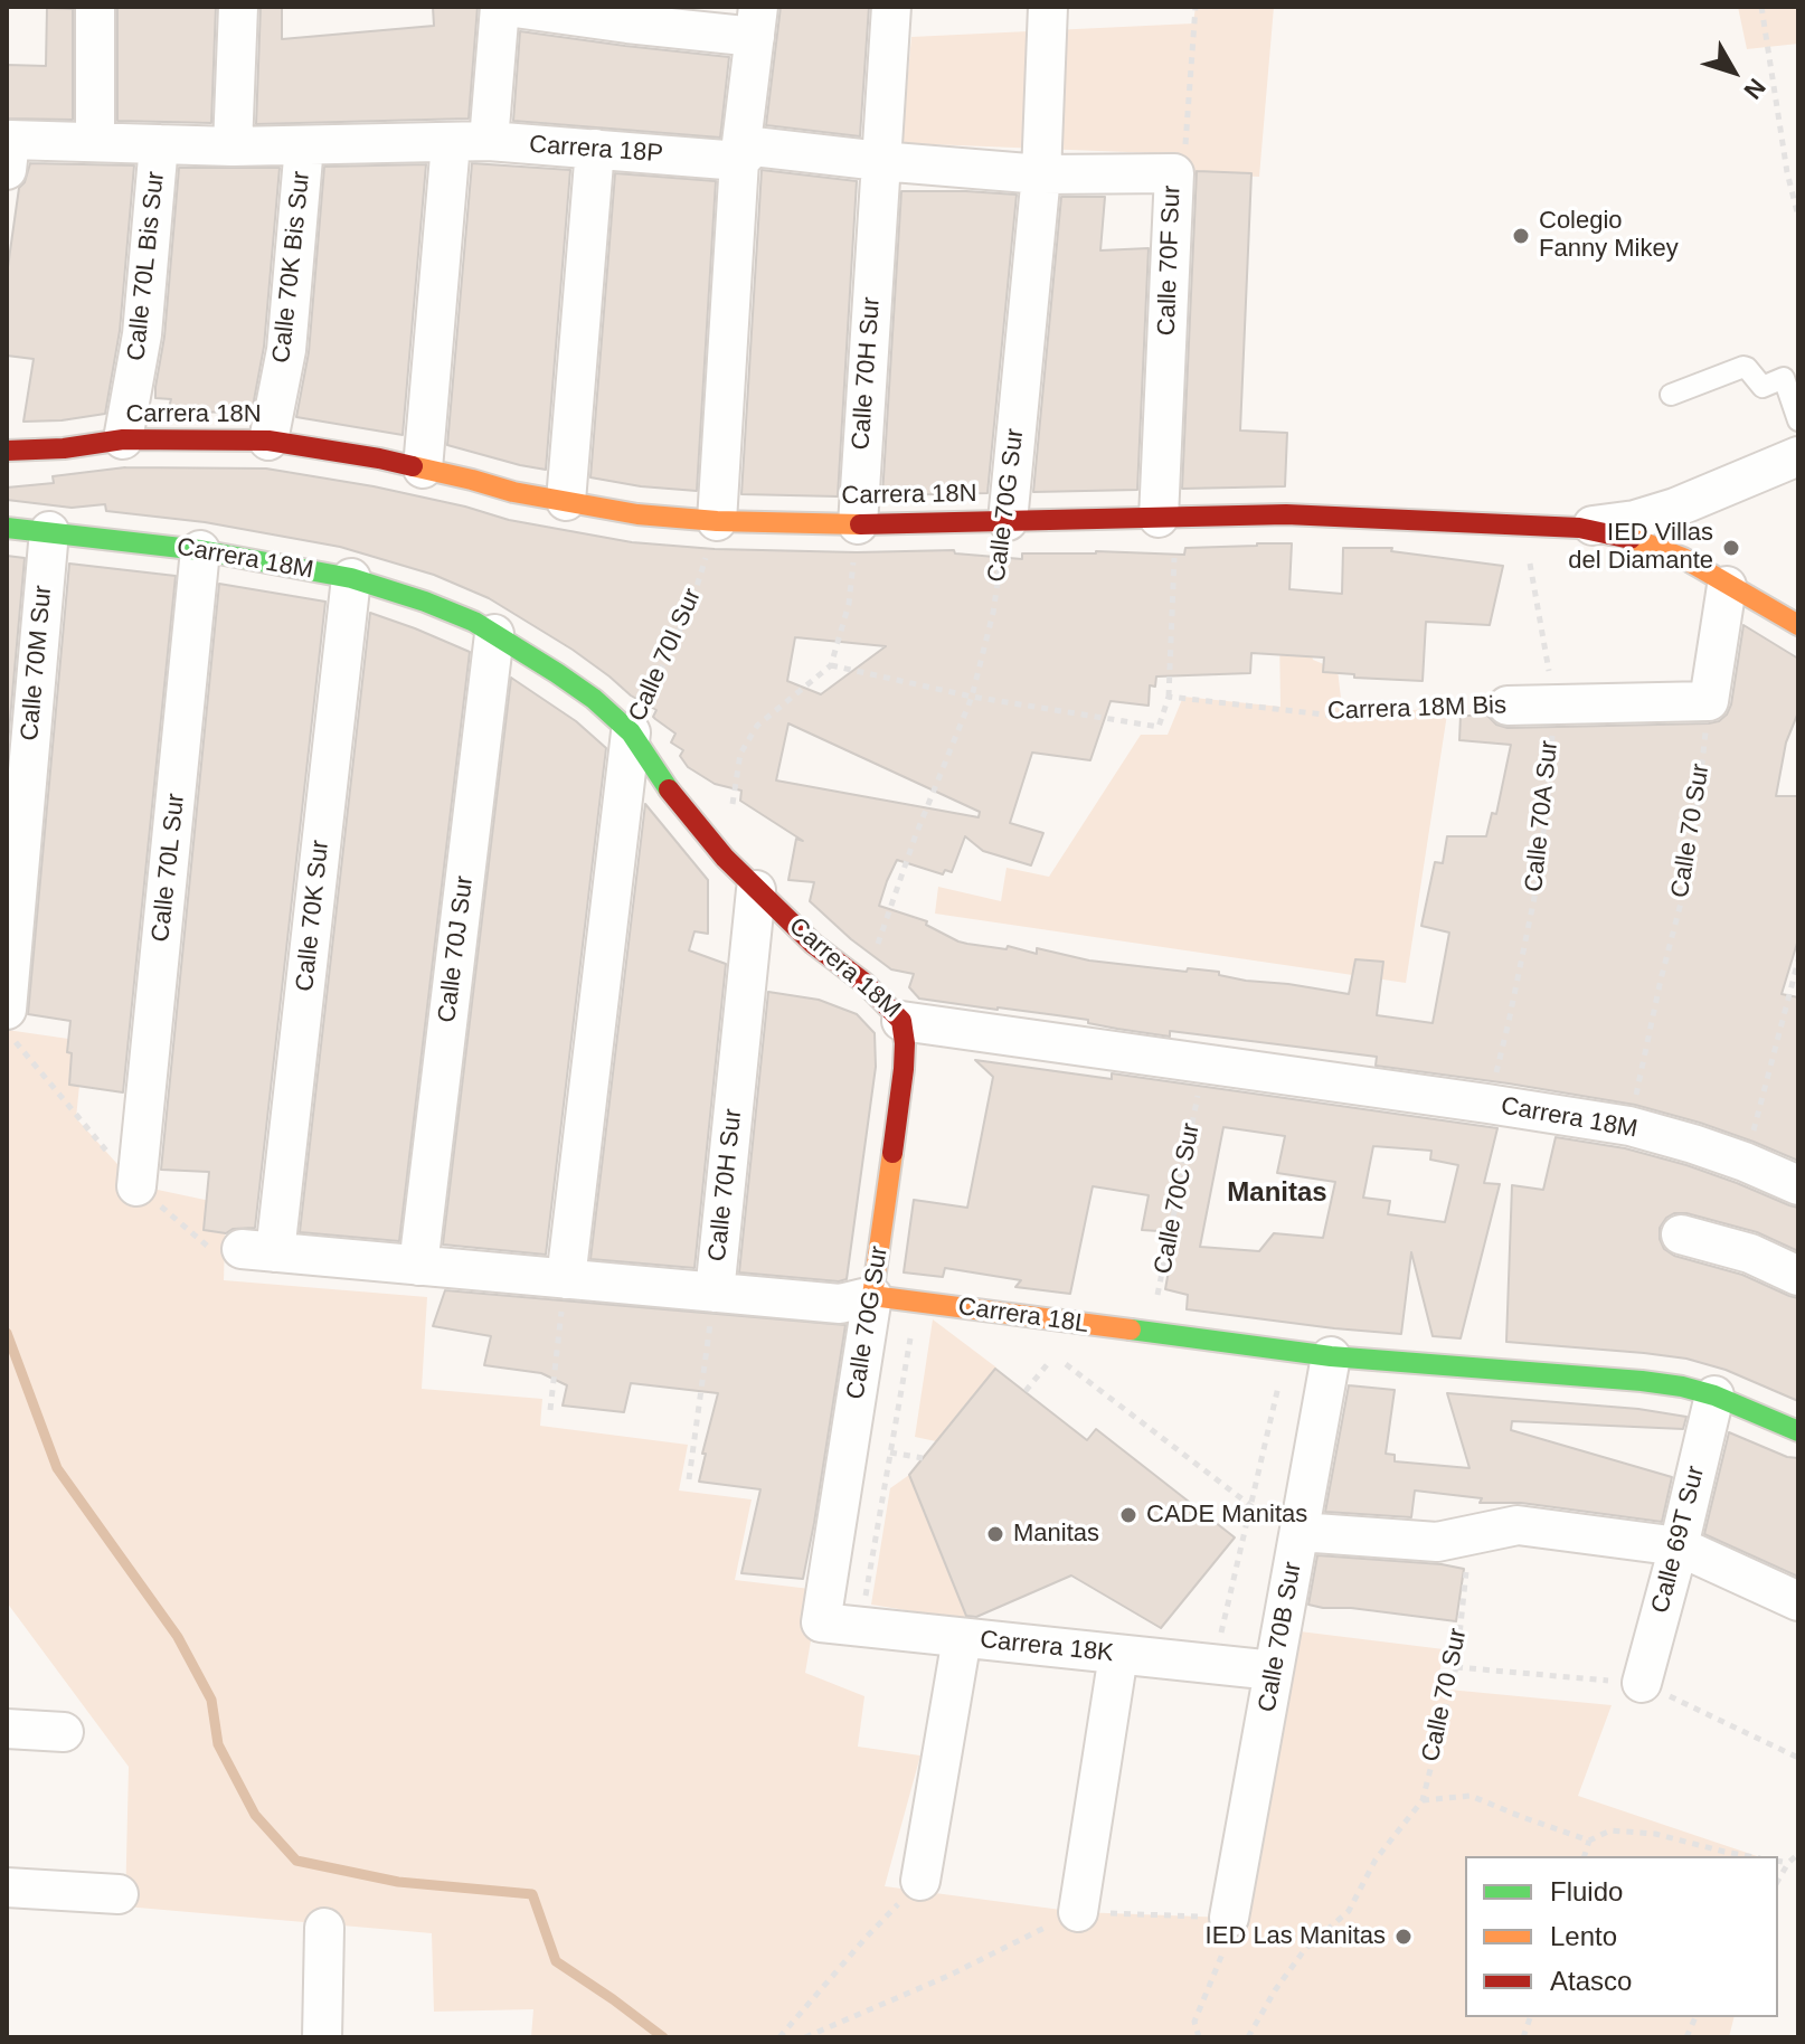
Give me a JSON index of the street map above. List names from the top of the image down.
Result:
{
  "streets": {
    "street": [
      "Carrera 18P",
      "Calle 70F Sur",
      "Calle 70L Bis Sur",
      "Calle 70K Bis Sur",
      "Calle 70H Sur",
      "Carrera 18N",
      "Calle 70G Sur",
      "Carrera 18M",
      "Calle 70I Sur",
      "Calle 70M Sur",
      "Carrera 18M Bis",
      "Calle 70L Sur",
      "Calle 70K Sur",
      "Calle 70J Sur",
      "Carrera 18L",
      "Calle 69T Sur",
      "Calle 70B Sur",
      "Carrera 18K"
    ],
    "path": ["Calle 70A Sur", "Calle 70 Sur", "Calle 70C Sur"]
  },
  "crossings": [
    ["Carrera 18P", "Calle 70F Sur"],
    ["Carrera 18P", "Calle 70L Bis Sur"],
    ["Carrera 18P", "Calle 70K Bis Sur"],
    ["Carrera 18P", "Calle 70H Sur"],
    ["Carrera 18P", "Calle 70G Sur"],
    ["Calle 70F Sur", "Carrera 18N"],
    ["Calle 70L Bis Sur", "Carrera 18N"],
    ["Calle 70K Bis Sur", "Carrera 18N"],
    ["Calle 70H Sur", "Carrera 18N"],
    ["Calle 70H Sur", "Carrera 18M"],
    ["Calle 70H Sur", "Carrera 18L"],
    ["Carrera 18N", "Calle 70G Sur"],
    ["Carrera 18N", "Calle 70I Sur"],
    ["Carrera 18N", "Calle 70A Sur"],
    ["Calle 70G Sur", "Carrera 18M"],
    ["Calle 70G Sur", "Carrera 18L"],
    ["Calle 70G Sur", "Carrera 18K"],
    ["Carrera 18M", "Calle 70I Sur"],
    ["Carrera 18M", "Calle 70M Sur"],
    ["Carrera 18M", "Calle 70A Sur"],
    ["Carrera 18M", "Calle 70 Sur"],
    ["Carrera 18M", "Calle 70L Sur"],
    ["Carrera 18M", "Calle 70K Sur"],
    ["Carrera 18M", "Calle 70J Sur"],
    ["Carrera 18M", "Calle 70C Sur"],
    ["Calle 70I Sur", "Carrera 18L"],
    ["Carrera 18M Bis", "Calle 70A Sur"],
    ["Carrera 18M Bis", "Calle 70 Sur"],
    ["Calle 70K Sur", "Carrera 18L"],
    ["Calle 70J Sur", "Carrera 18L"],
    ["Calle 70C Sur", "Carrera 18L"],
    ["Carrera 18L", "Calle 69T Sur"],
    ["Carrera 18L", "Calle 70B Sur"],
    ["Calle 70B Sur", "Carrera 18K"]
  ],
  "districts": ["Manitas"],
  "places": [
    "Colegio Fanny Mikey",
    "IED Villas del Diamante",
    "CADE Manitas",
    "Manitas",
    "IED Las Manitas"
  ],
  "legend": ["Fluido", "Lento", "Atasco"],
  "north": "bottom right"
}
